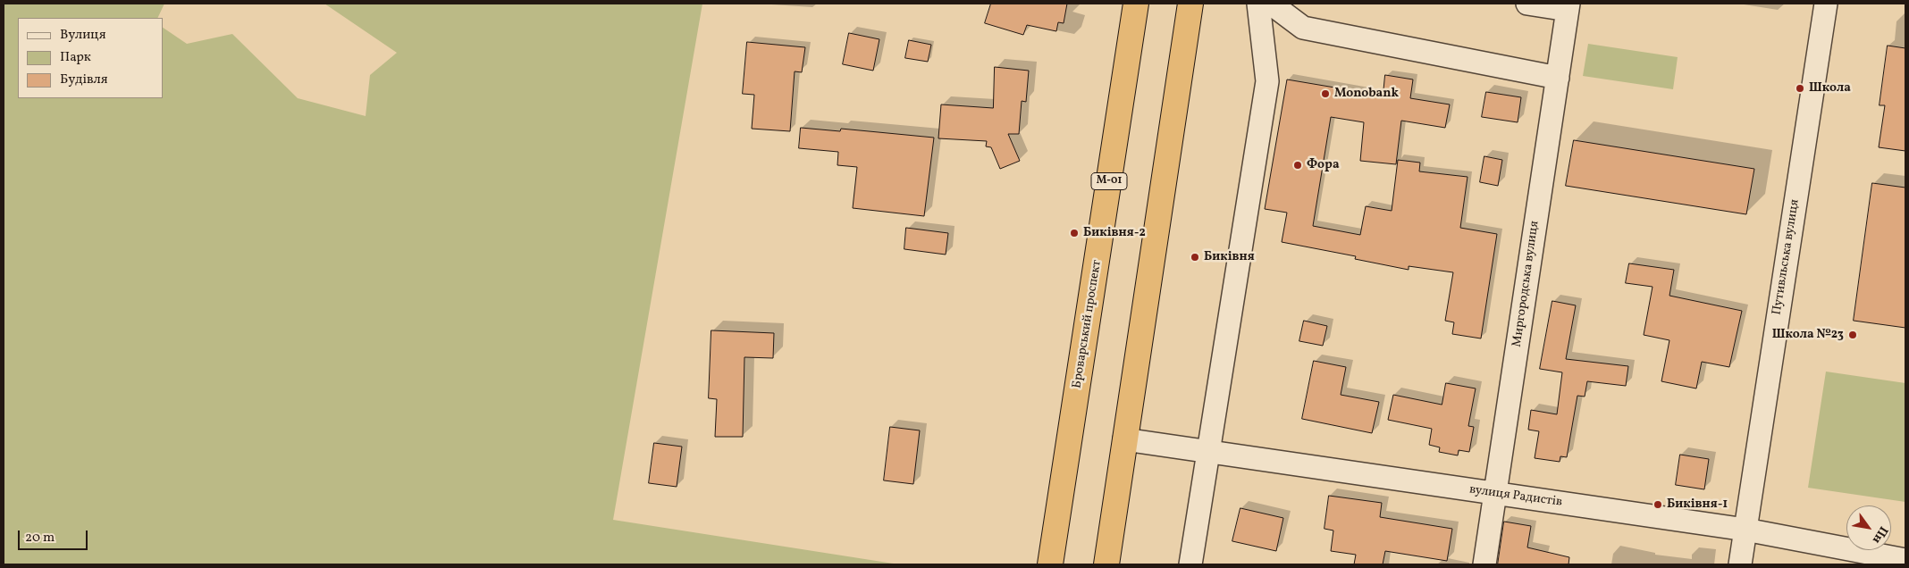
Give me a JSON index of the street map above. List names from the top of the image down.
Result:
{
  "streets": {
    "highway": ["М-01", "Броварський проспект"],
    "street": ["Путивльська вулиця", "Миргородська вулиця", "вулиця Радистів"]
  },
  "crossings": [
    ["Путивльська вулиця", "вулиця Радистів"],
    ["Миргородська вулиця", "вулиця Радистів"]
  ],
  "places": [
    "Школа",
    "Monobank",
    "Фора",
    "Бикiвня-2",
    "Бикiвня",
    "Школа №23",
    "Бикiвня-1"
  ],
  "legend": ["Вулиця", "Парк", "Будівля"],
  "scale_bar": "20 m",
  "north": "bottom right"
}
